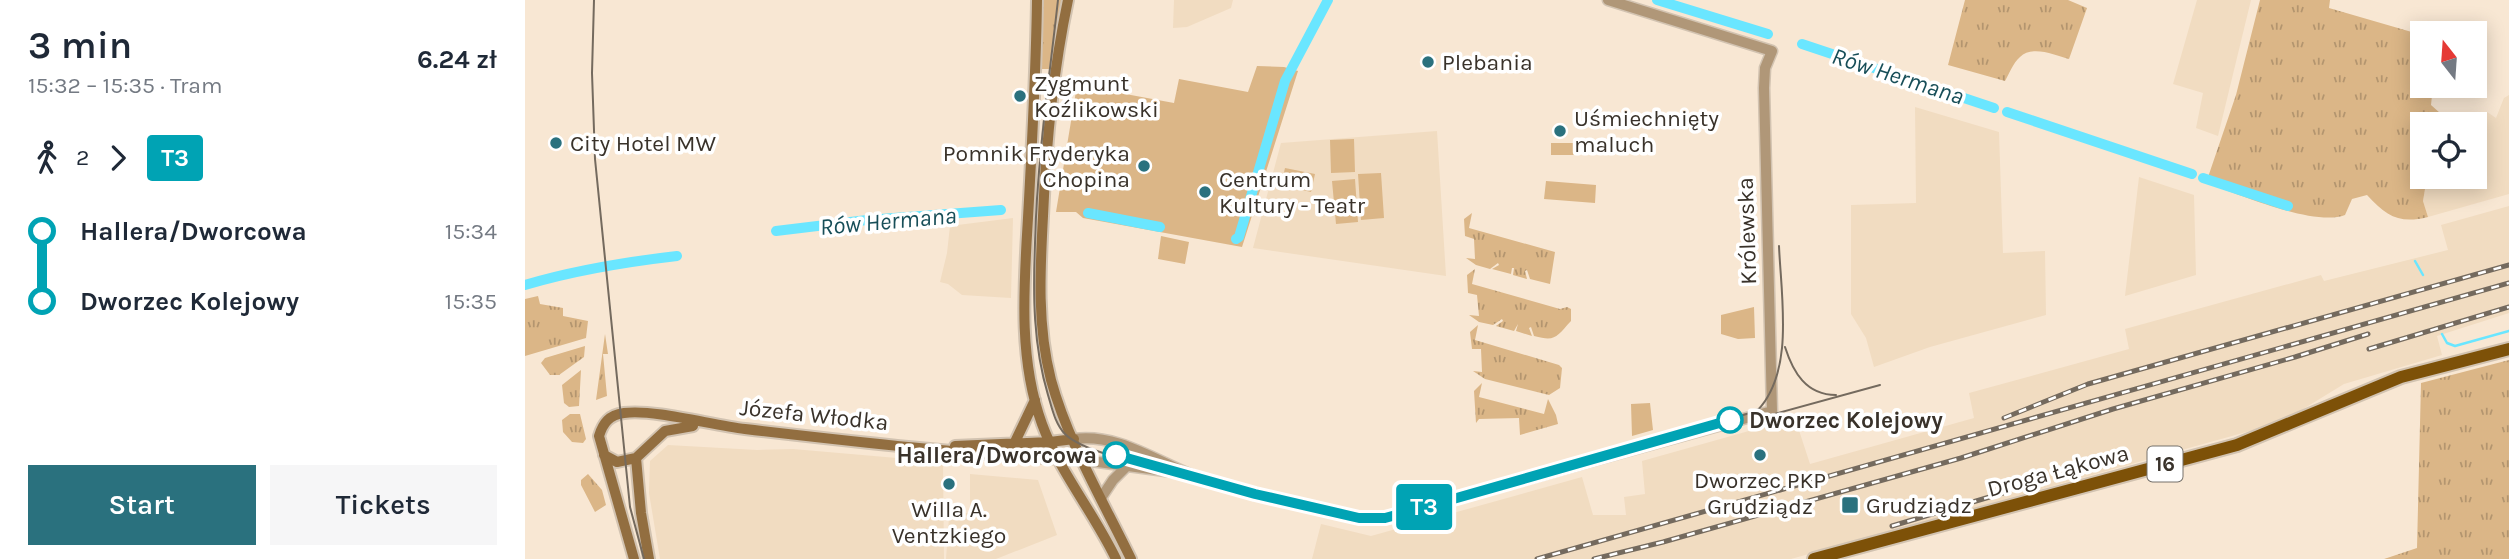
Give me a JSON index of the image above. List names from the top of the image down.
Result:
{
  "streets": {
    "main road": ["Józefa Włodka", "16", "Droga Łąkowa"],
    "street": ["Królewska"]
  },
  "water": ["Rów Hermana"],
  "places": {
    "other": [
      "Plebania",
      "Zygmunt Koźlikowski",
      "Uśmiechnięty maluch",
      "City Hotel MW",
      "Pomnik Fryderyka Chopina",
      "Centrum Kultury - Teatr",
      "Dworzec Kolejowy",
      "Hallera/Dworcowa",
      "Dworzec PKP Grudziądz",
      "Willa A. Ventzkiego"
    ],
    "transit": ["Grudziądz"]
  },
  "lines": ["tram line T3"],
  "north": "top",
  "page": {
    "heading": ["3 min", "15:32 – 15:35 · Tram", "6.24 zł"],
    "on_map": "T3",
    "legs": ["2", "T3"],
    "list": [
      {
        "name": "Hallera/Dworcowa",
        "value": "15:34"
      },
      {
        "name": "Dworzec Kolejowy",
        "value": "15:35"
      }
    ],
    "buttons": ["Start", "Tickets"]
  }
}
